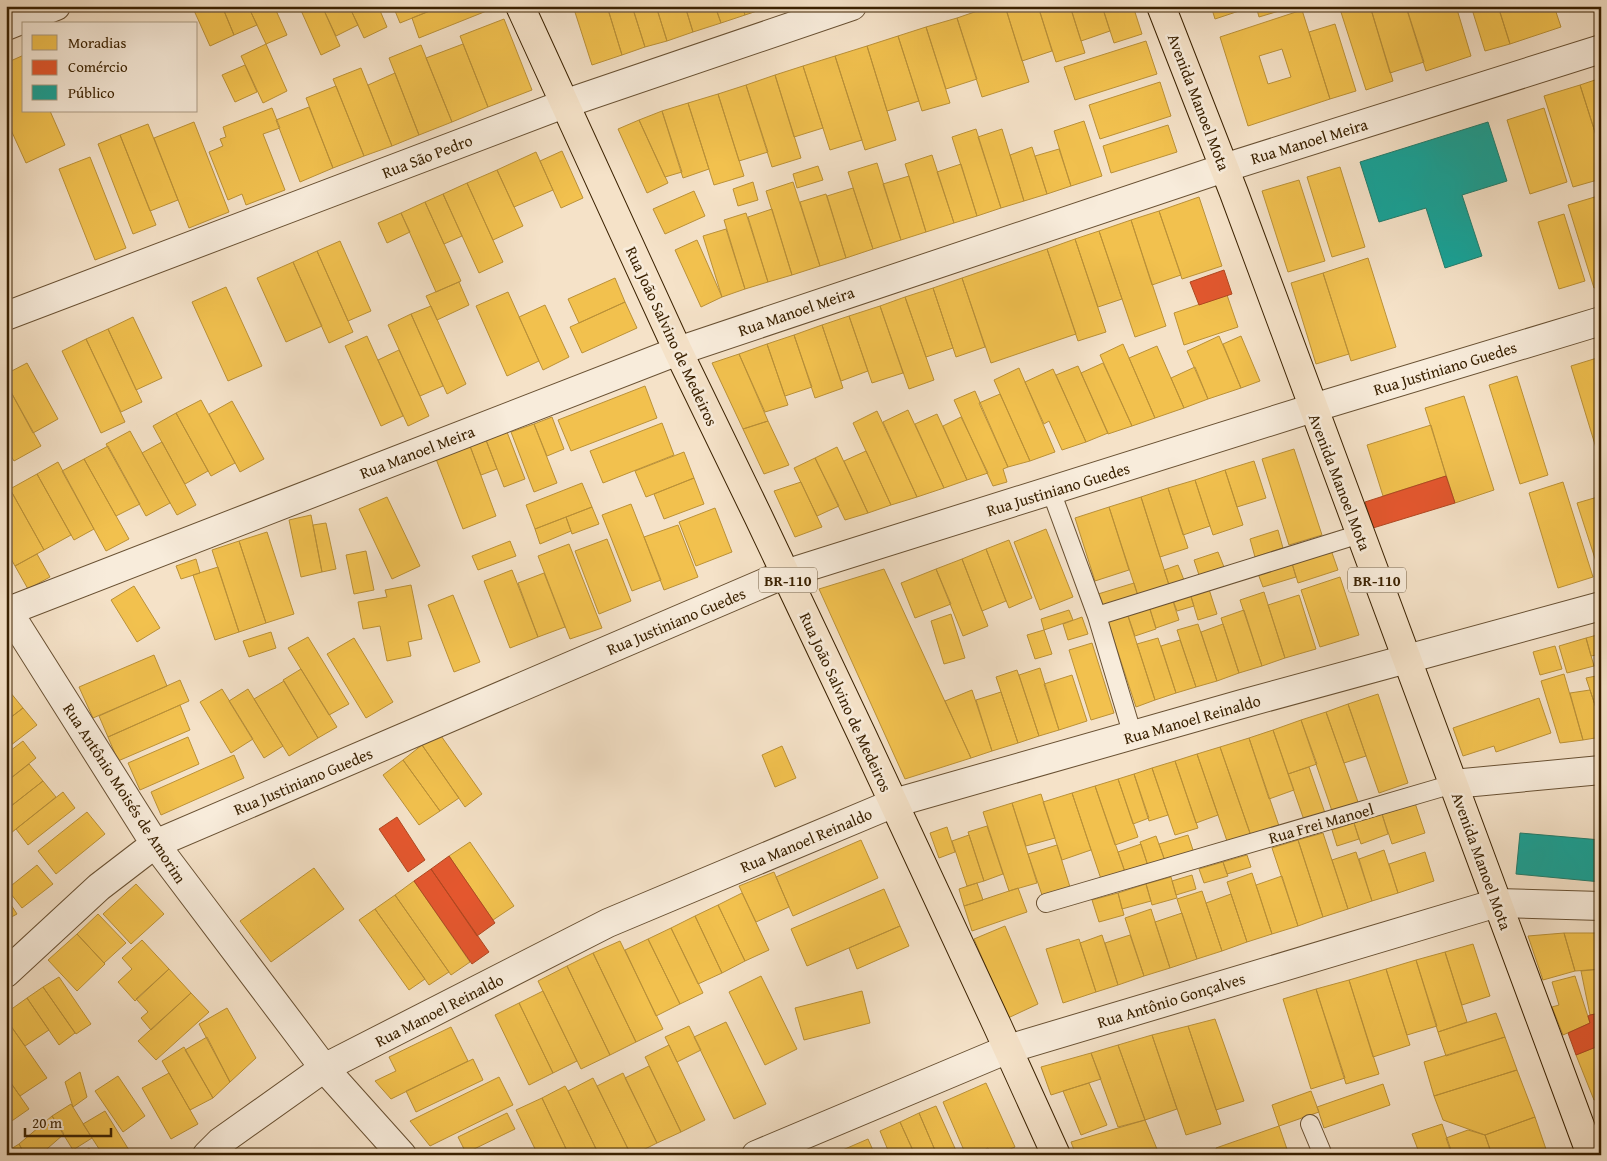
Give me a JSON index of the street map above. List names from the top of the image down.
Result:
{
  "streets": {
    "main road": ["Avenida Manoel Mota", "Rua João Salvino de Medeiros", "BR-110"],
    "street": [
      "Rua Manoel Meira",
      "Rua São Pedro",
      "Rua Justiniano Guedes",
      "Rua Manoel Reinaldo",
      "Rua Antônio Moisés de Amorim",
      "Rua Frei Manoel",
      "Rua Antônio Gonçalves"
    ]
  },
  "crossings": [
    ["Avenida Manoel Mota", "Rua Manoel Meira"],
    ["Avenida Manoel Mota", "Rua Justiniano Guedes"],
    ["Avenida Manoel Mota", "Rua Manoel Reinaldo"],
    ["Avenida Manoel Mota", "Rua Frei Manoel"],
    ["Avenida Manoel Mota", "Rua Antônio Gonçalves"],
    ["Rua Manoel Meira", "Rua João Salvino de Medeiros"],
    ["Rua Manoel Meira", "Rua Antônio Moisés de Amorim"],
    ["Rua São Pedro", "Rua João Salvino de Medeiros"],
    ["Rua João Salvino de Medeiros", "Rua Justiniano Guedes"],
    ["Rua João Salvino de Medeiros", "Rua Manoel Reinaldo"],
    ["Rua João Salvino de Medeiros", "Rua Antônio Gonçalves"],
    ["Rua Justiniano Guedes", "Rua Antônio Moisés de Amorim"],
    ["Rua Manoel Reinaldo", "Rua Antônio Moisés de Amorim"]
  ],
  "legend": ["Moradias", "Comércio", "Público"],
  "scale_bar": "20 m"
}
